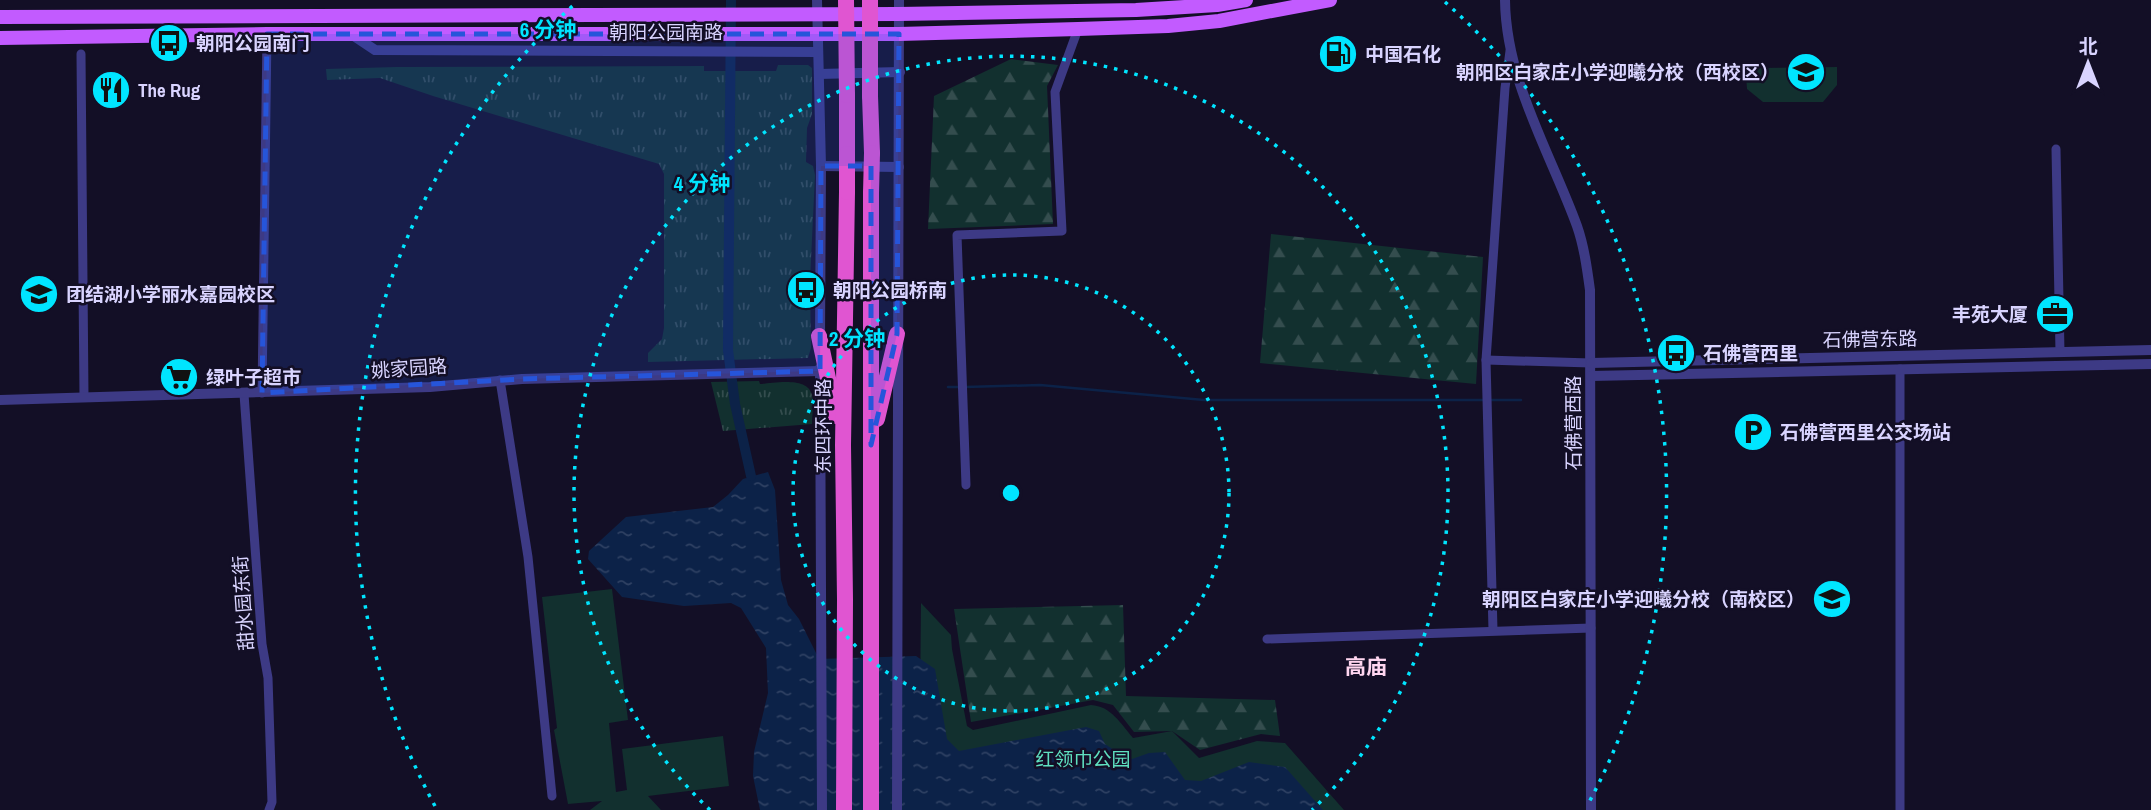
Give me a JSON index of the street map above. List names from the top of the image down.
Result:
{
  "streets": {
    "highway": ["东四环中路"],
    "main road": ["朝阳公园南路"],
    "street": [
      "石佛营东路",
      "姚家园路",
      "石佛营西路",
      "甜水园东街"
    ]
  },
  "crossings": [
    ["朝阳公园南路", "东四环中路"],
    ["石佛营东路", "石佛营西路"],
    ["姚家园路", "东四环中路"],
    ["姚家园路", "甜水园东街"]
  ],
  "districts": ["高庙"],
  "parks": ["红领巾公园"],
  "places": {
    "bus stop": ["朝阳公园南门", "朝阳公园桥南", "石佛营西里"],
    "fuel station": ["中国石化"],
    "school or university": ["朝阳区白家庄小学迎曦分校（西校区）", "团结湖小学丽水嘉园校区", "朝阳区白家庄小学迎曦分校（南校区）"],
    "restaurant": ["The Rug"],
    "office": ["丰苑大厦"],
    "supermarket": ["绿叶子超市"],
    "parking": ["石佛营西里公交场站"]
  },
  "north": "top",
  "rings": ["6 分钟", "4 分钟", "2 分钟"]
}
